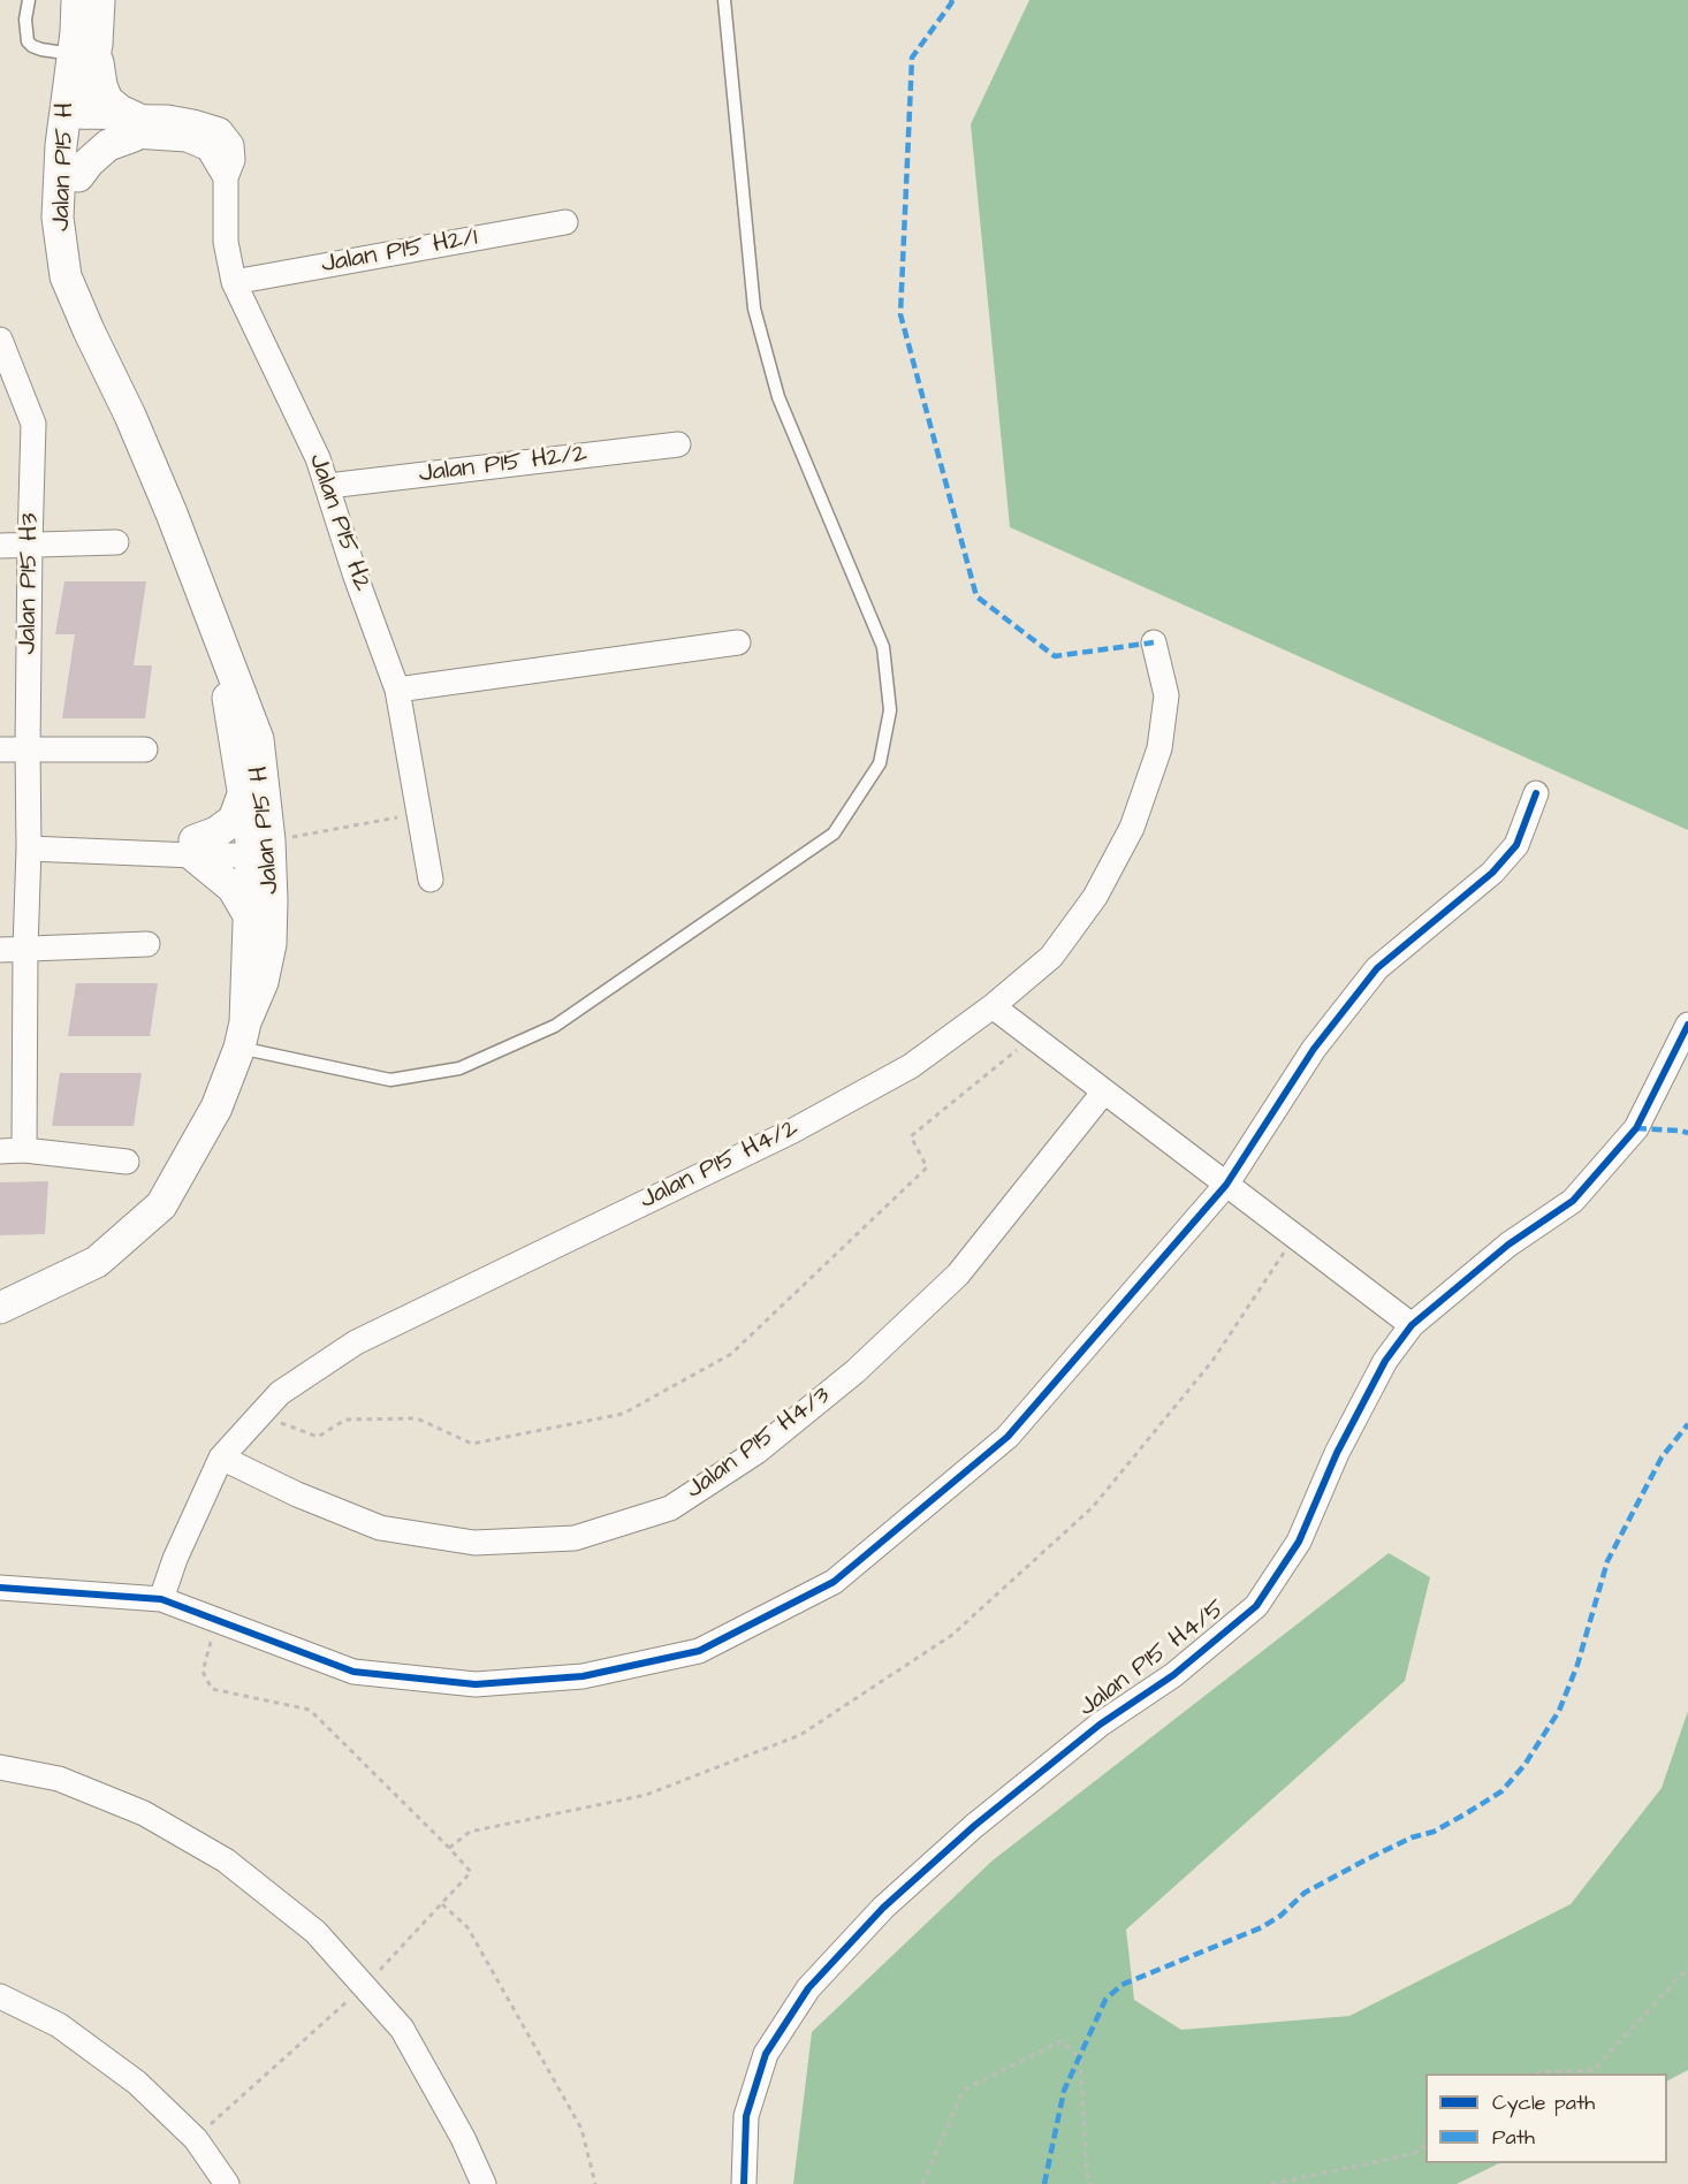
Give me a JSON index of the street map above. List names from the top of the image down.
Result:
{
  "streets": {
    "street": [
      "Jalan P15 H",
      "Jalan P15 H2/1",
      "Jalan P15 H2/2",
      "Jalan P15 H2",
      "Jalan P15 H3",
      "Jalan P15 H4/2",
      "Jalan P15 H4/3",
      "Jalan P15 H4/5"
    ]
  },
  "crossings": [
    ["Jalan P15 H", "Jalan P15 H2"],
    ["Jalan P15 H2/1", "Jalan P15 H2"],
    ["Jalan P15 H2/2", "Jalan P15 H2"],
    ["Jalan P15 H4/2", "Jalan P15 H4/3"]
  ],
  "legend": ["Cycle path", "Path"]
}
